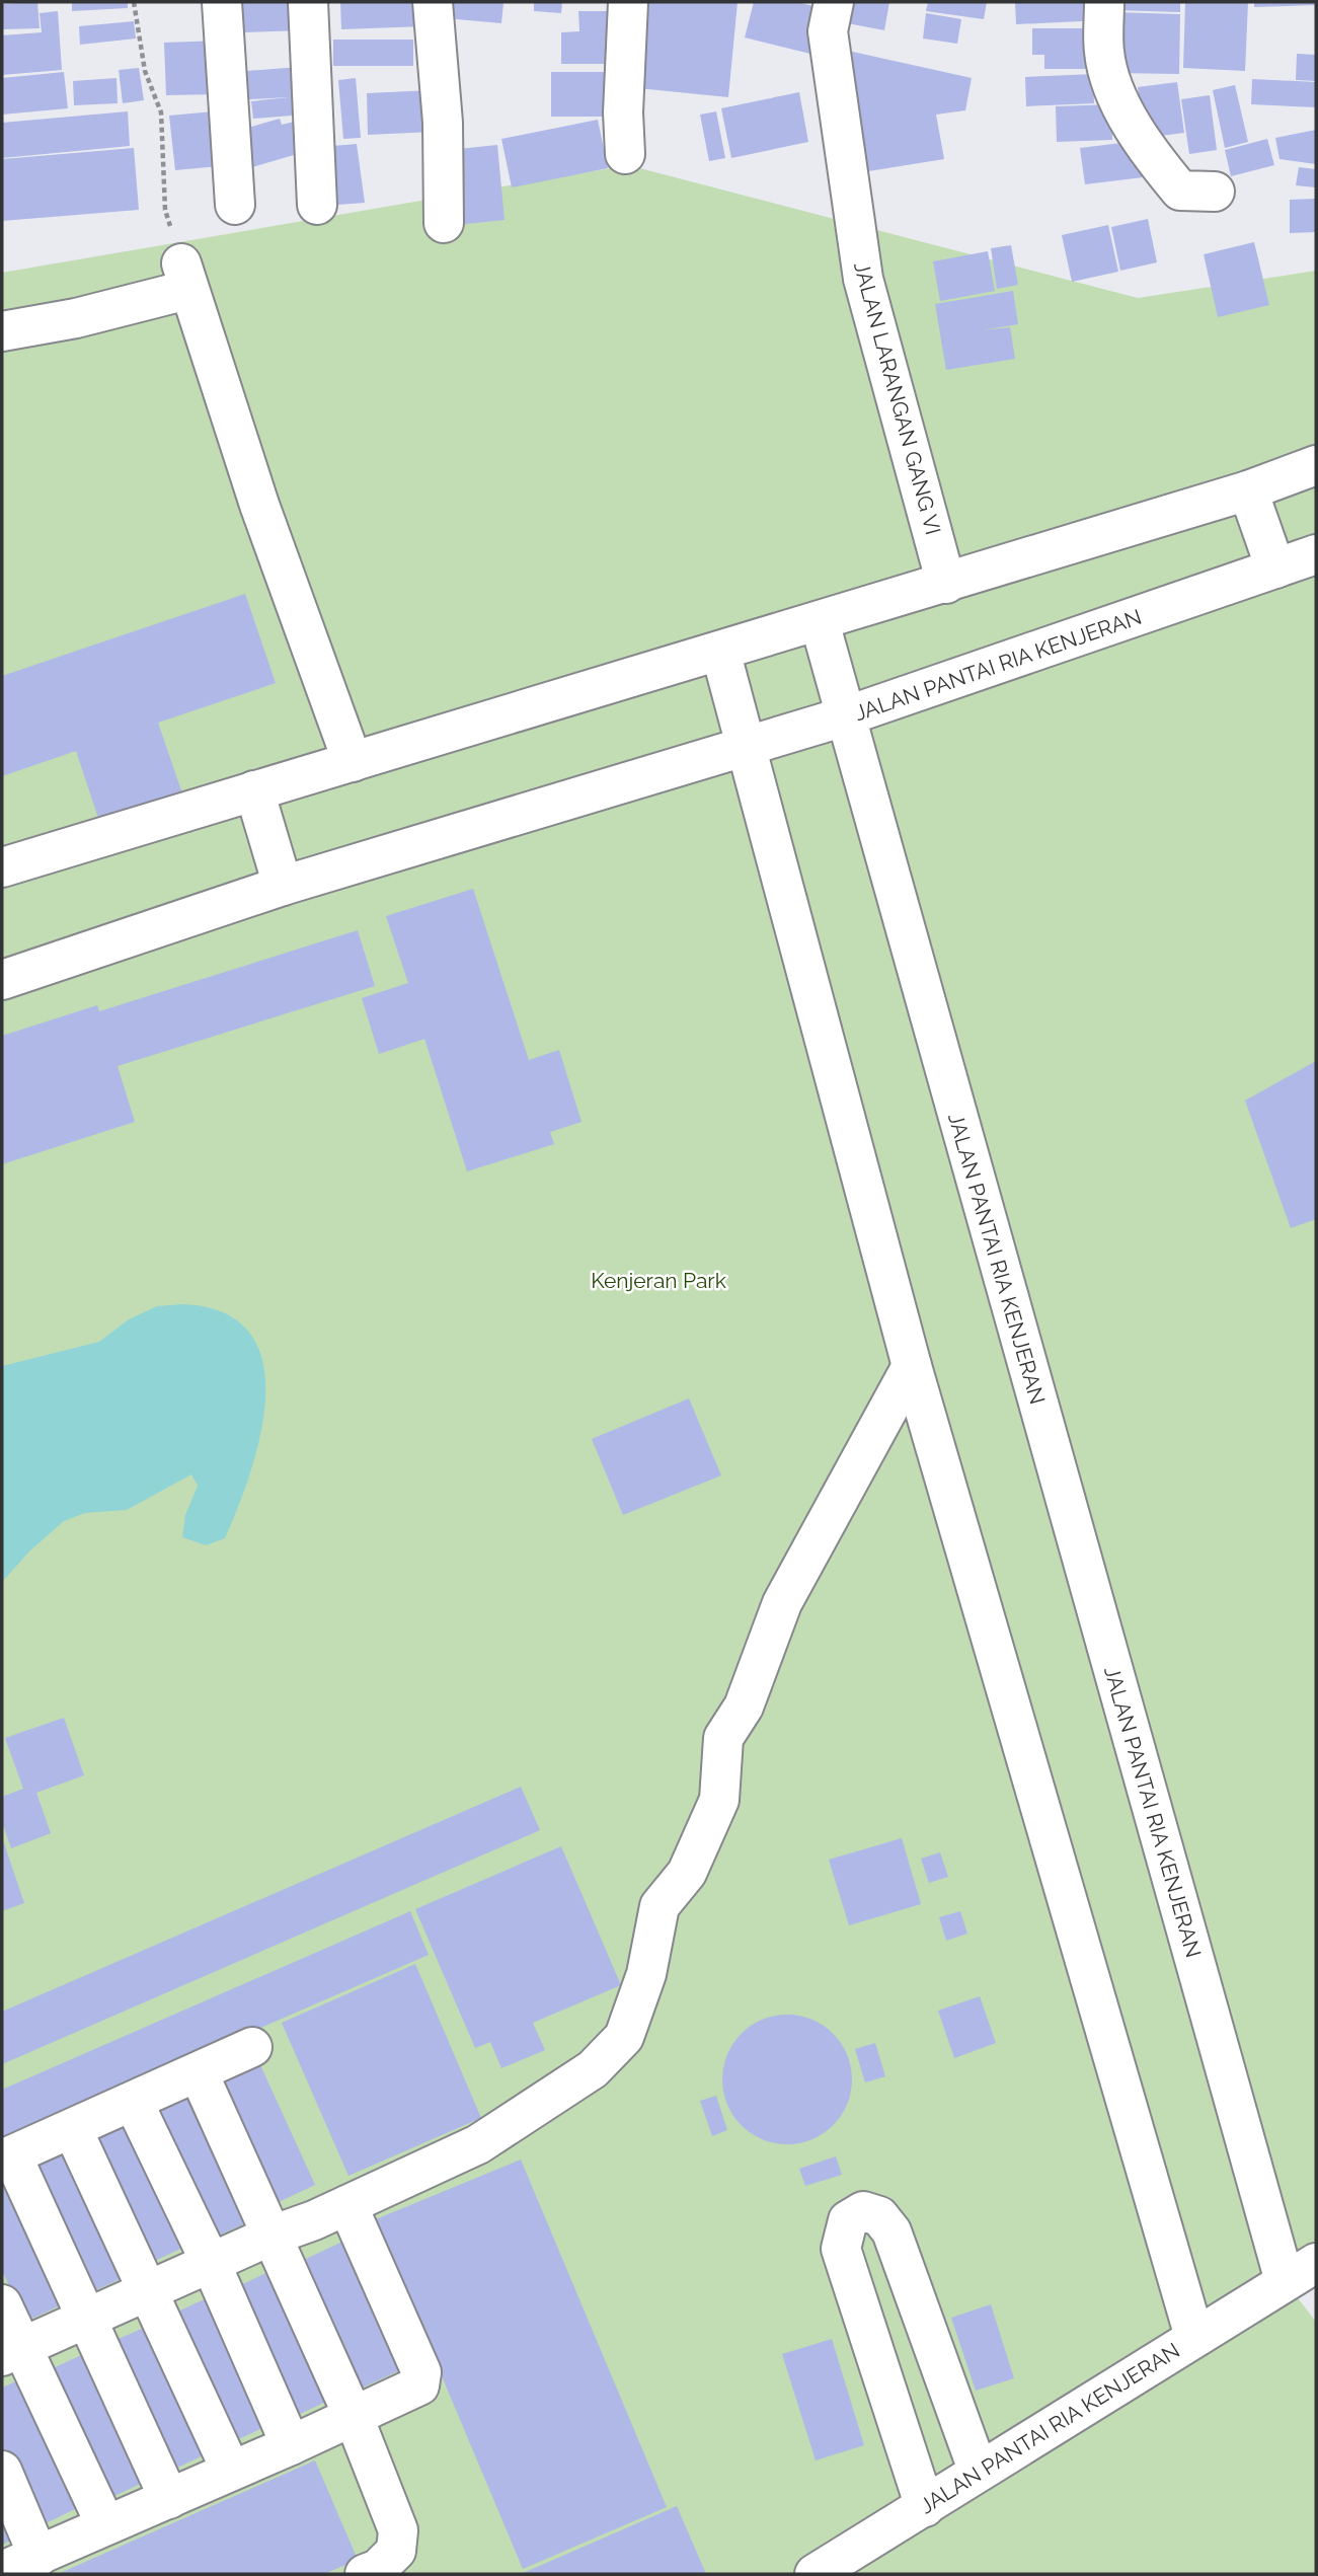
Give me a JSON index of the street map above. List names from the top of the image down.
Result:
{
  "streets": {
    "street": ["JALAN LARANGAN GANG VI", "JALAN PANTAI RIA KENJERAN"]
  },
  "parks": ["Kenjeran Park"]
}
